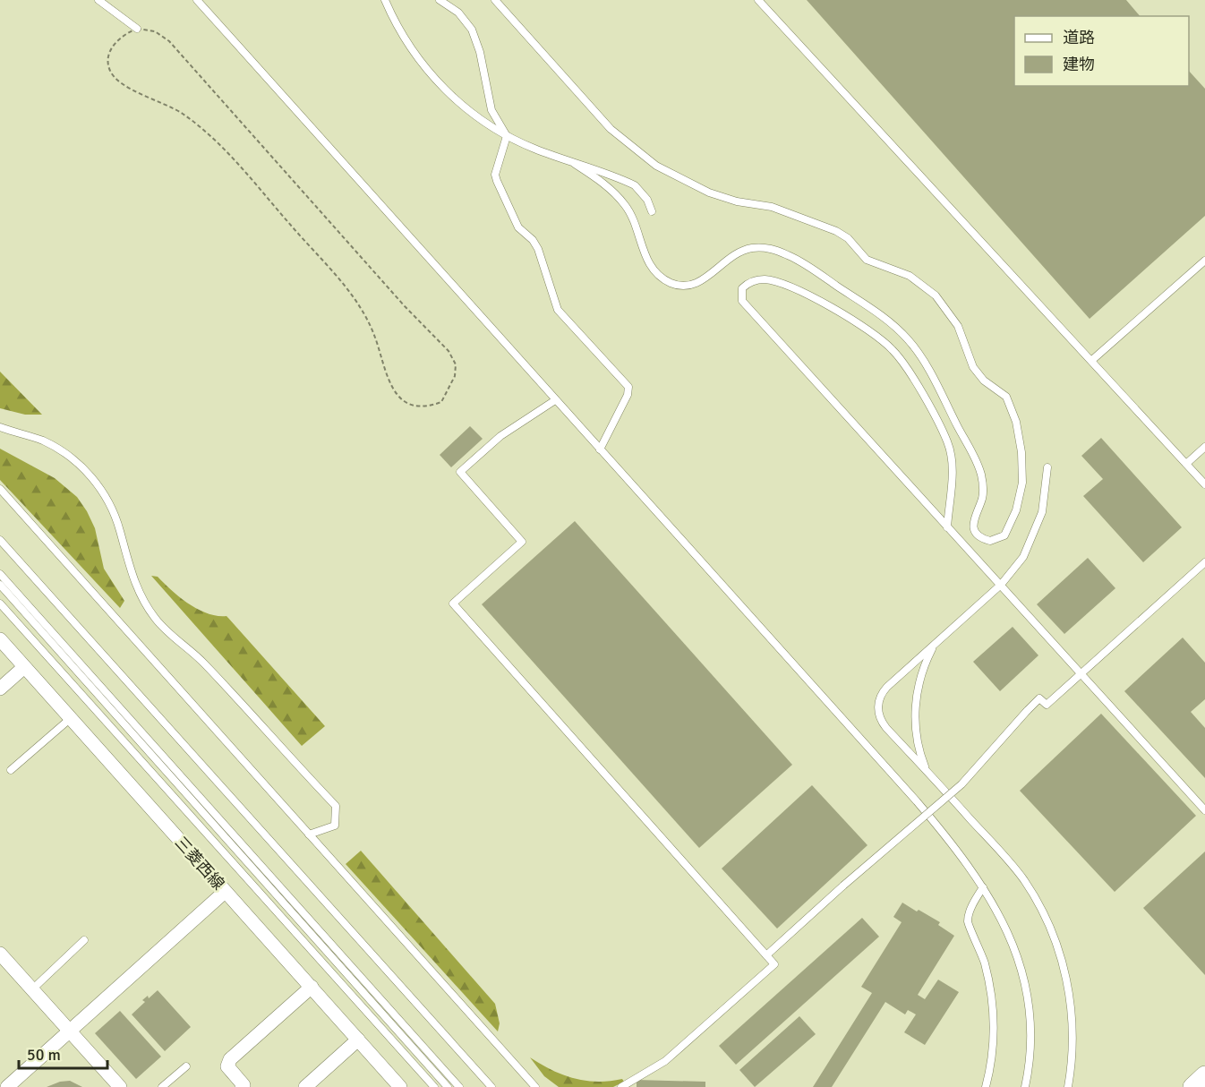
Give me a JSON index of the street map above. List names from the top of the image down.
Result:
{
  "streets": {
    "street": ["三菱西線"]
  },
  "legend": ["道路", "建物"],
  "scale_bar": "50 m"
}
